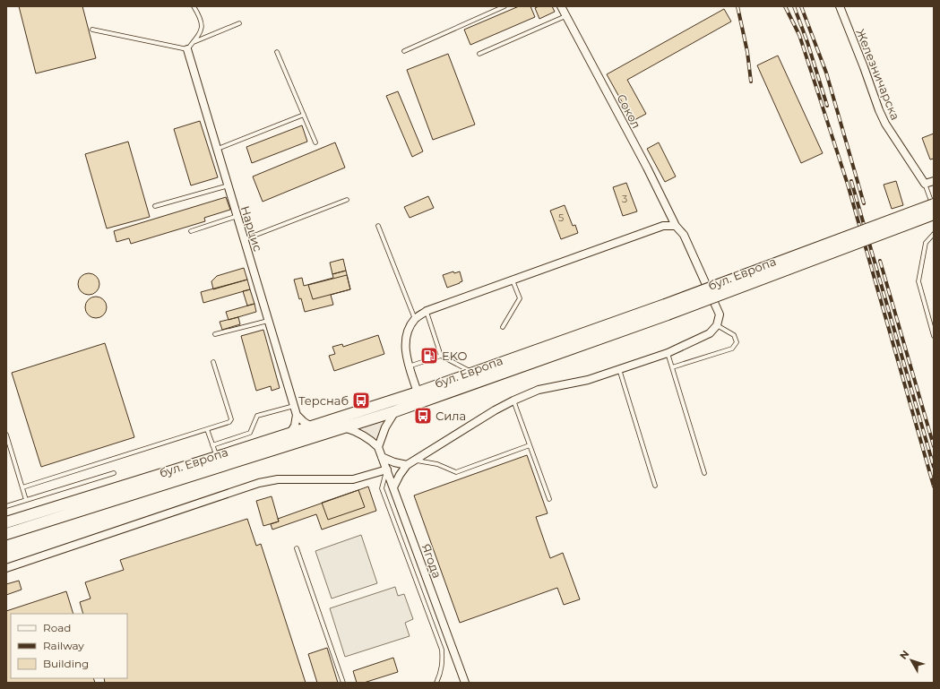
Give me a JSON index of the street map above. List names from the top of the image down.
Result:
{
  "streets": {
    "main road": ["бул. Европа"],
    "street": [
      "Железничарска",
      "Сокол",
      "Нарцис",
      "Ягода"
    ]
  },
  "places": {
    "fuel station": ["EKO"],
    "bus stop": ["Терснаб", "Сила"]
  },
  "house_numbers": ["3", "5"],
  "legend": ["Road", "Railway", "Building"],
  "north": "top left"
}
